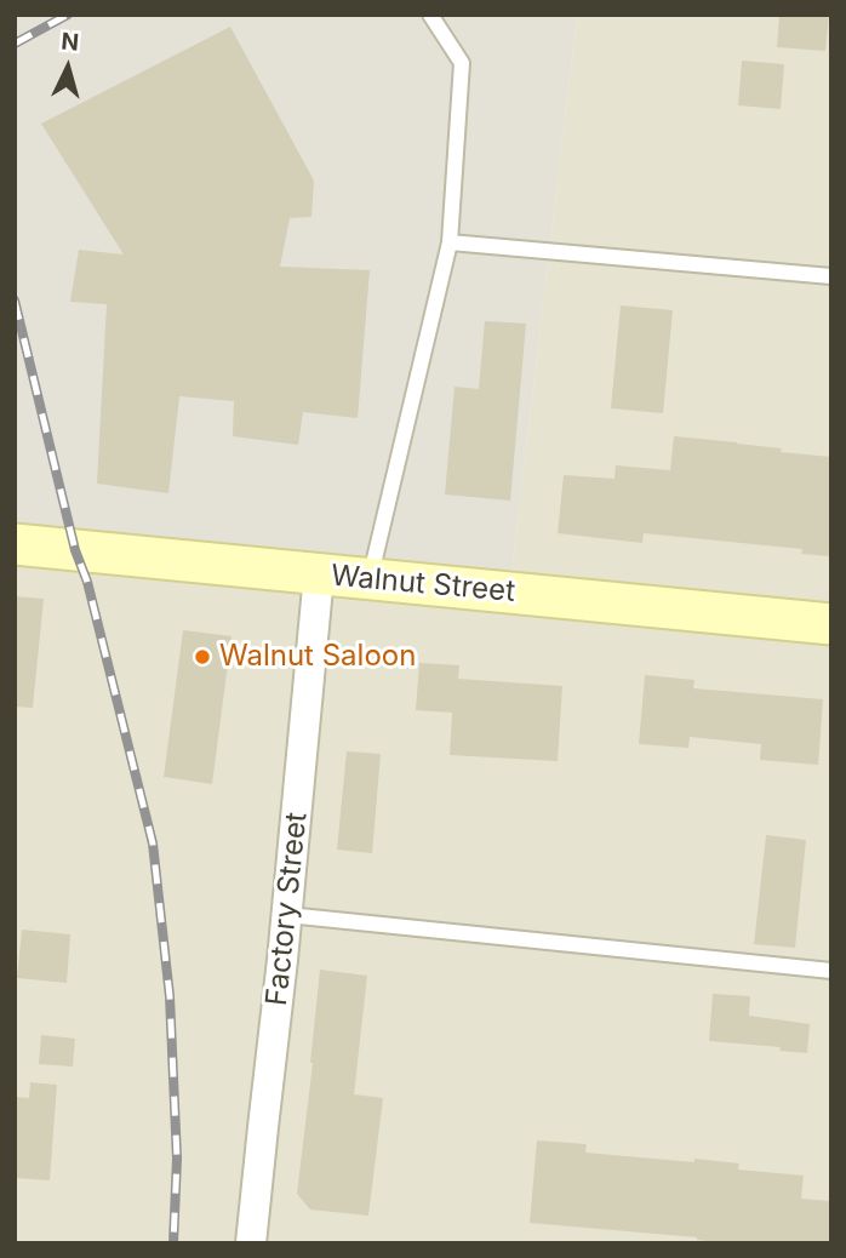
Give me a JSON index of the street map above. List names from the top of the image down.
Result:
{
  "streets": {
    "street": ["Walnut Street", "Factory Street"]
  },
  "crossings": [
    ["Walnut Street", "Factory Street"]
  ],
  "places": ["Walnut Saloon"],
  "north": "top"
}
